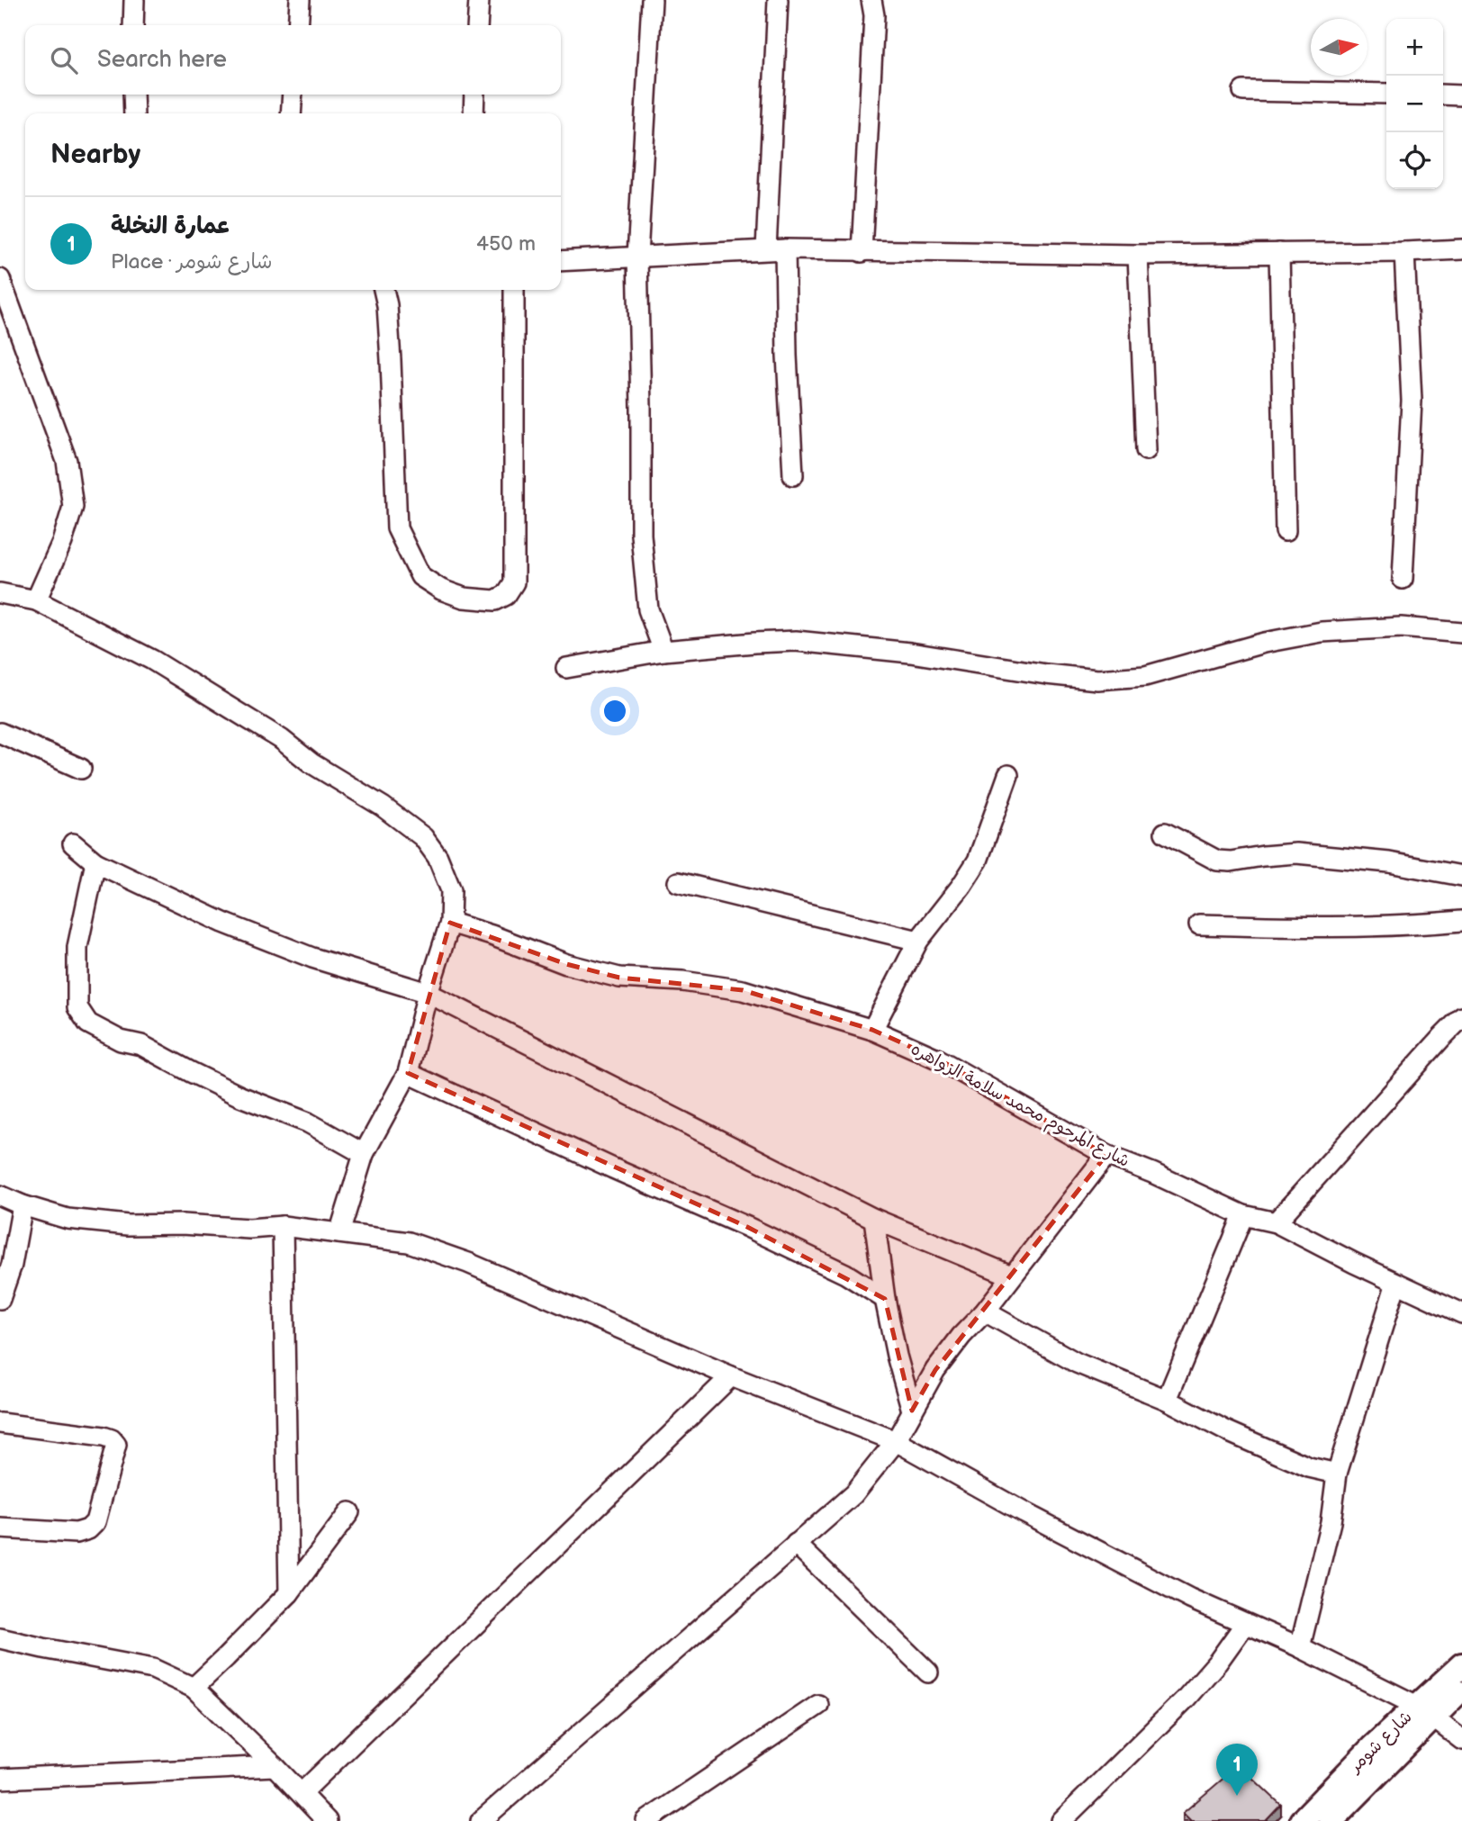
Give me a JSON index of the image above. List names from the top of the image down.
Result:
{
  "streets": {
    "main road": ["شارع شومر"],
    "street": ["شارع المرحوم محمد سلامة الزواهره"]
  },
  "north": "right",
  "page": {
    "map_buttons": ["+", "−"],
    "search": "Search here",
    "heading": "Nearby",
    "list": [
      {
        "mark": "1",
        "name": "عمارة النخلة",
        "note": "Place · شارع شومر",
        "value": "450 m"
      }
    ],
    "pins": "1"
  }
}
